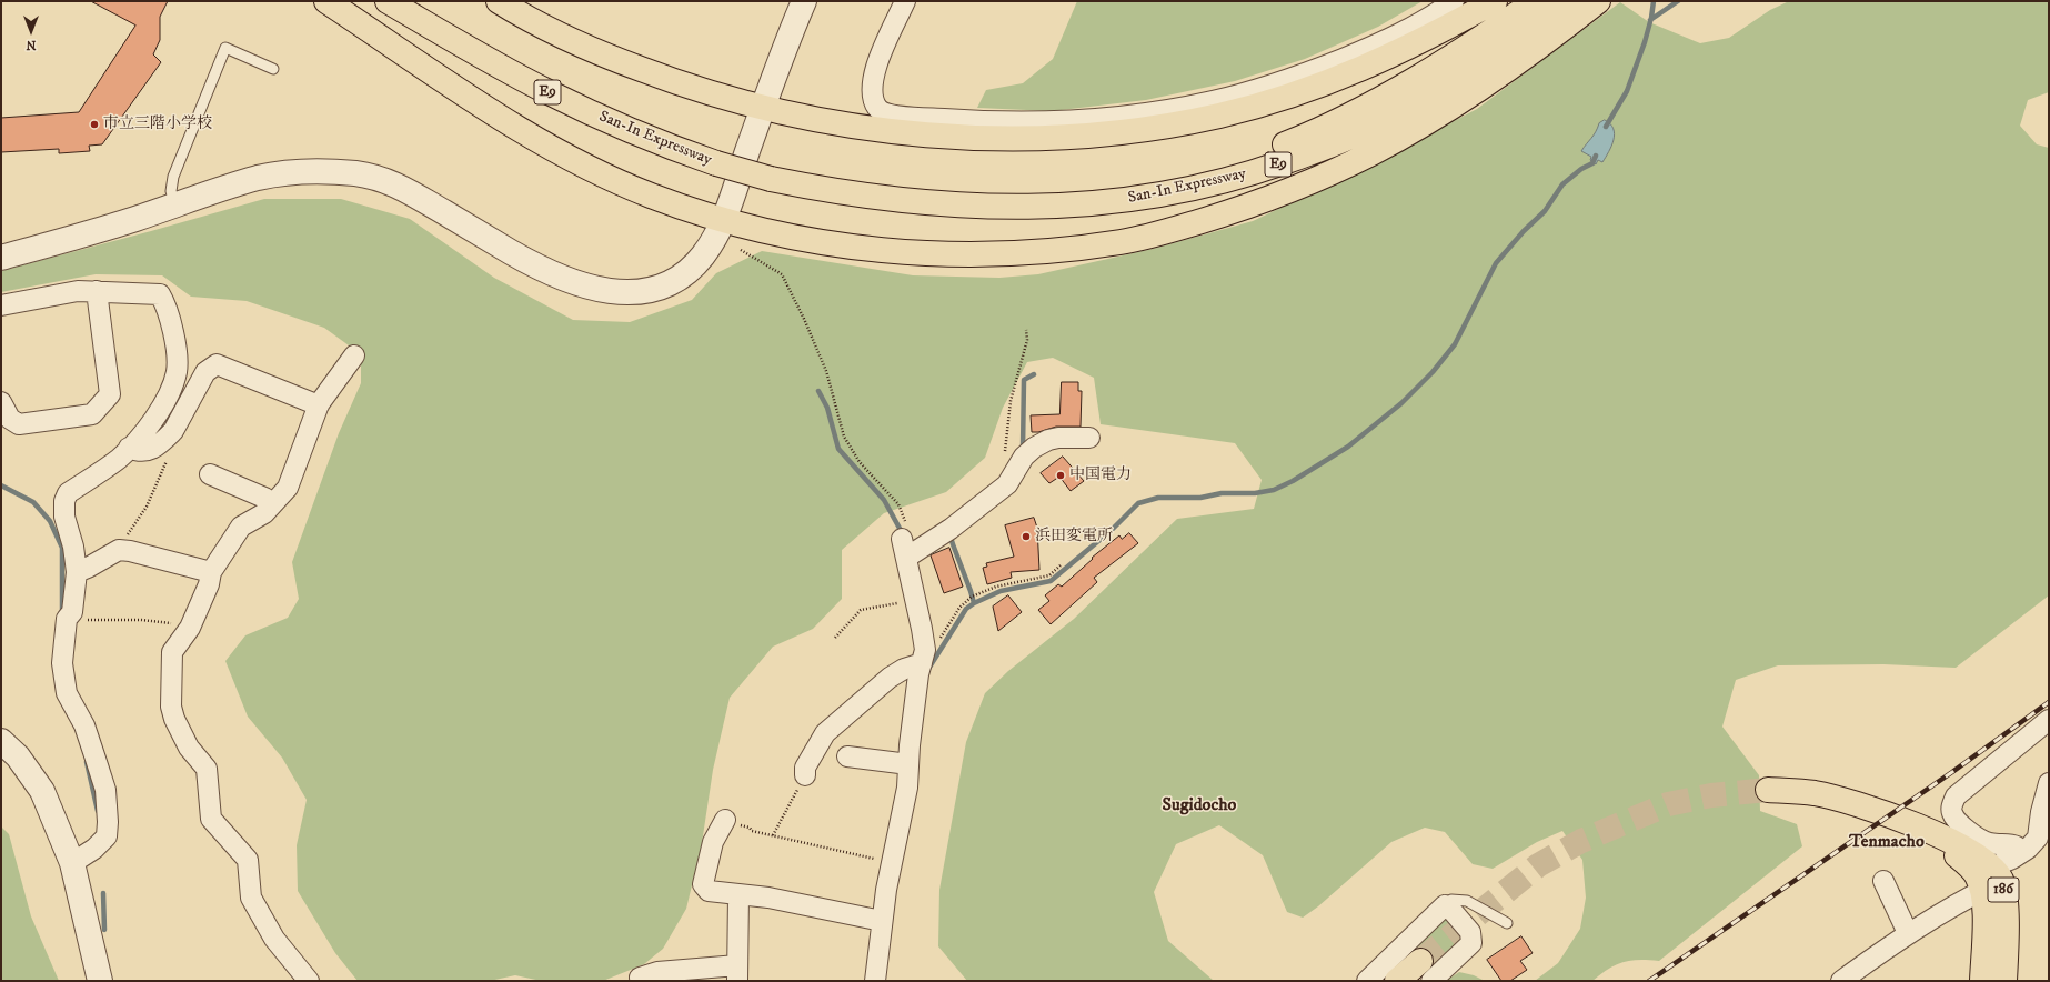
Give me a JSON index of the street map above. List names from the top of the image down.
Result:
{
  "streets": {
    "highway": ["E9", "San-In Expressway", "186"]
  },
  "districts": ["Sugidocho", "Tenmacho"],
  "places": ["市立三階小学校", "中国電力", "浜田変電所"],
  "north": "bottom"
}
